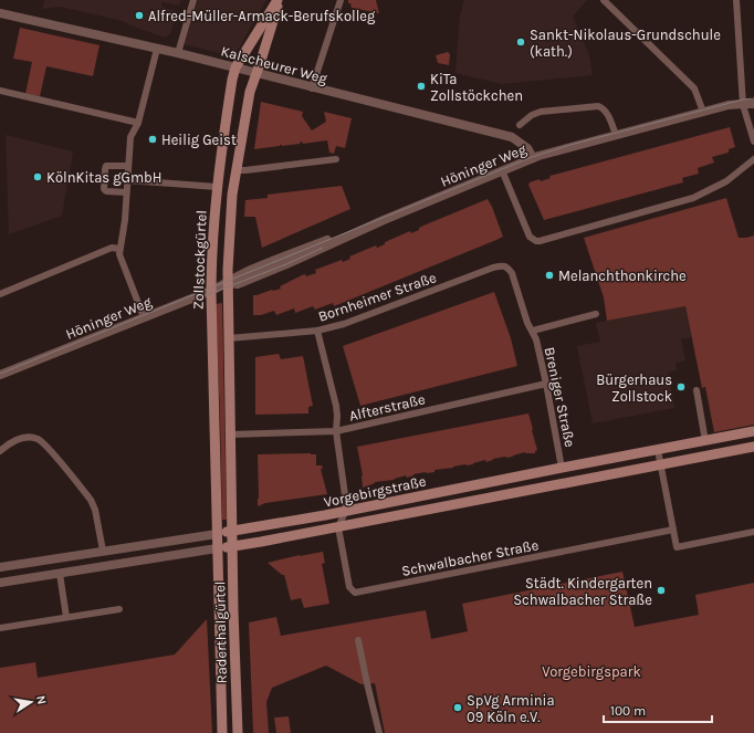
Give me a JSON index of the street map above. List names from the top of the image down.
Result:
{
  "streets": {
    "main road": ["Zollstockgürtel", "Vorgebirgstraße", "Raderthalgürtel"],
    "street": [
      "Kalscheurer Weg",
      "Höninger Weg",
      "Bornheimer Straße",
      "Breniger Straße",
      "Alfterstraße",
      "Schwalbacher Straße"
    ]
  },
  "crossings": [
    ["Kalscheurer Weg", "Höninger Weg"],
    ["Kalscheurer Weg", "Zollstockgürtel"],
    ["Höninger Weg", "Zollstockgürtel"],
    ["Zollstockgürtel", "Bornheimer Straße"],
    ["Zollstockgürtel", "Alfterstraße"],
    ["Zollstockgürtel", "Vorgebirgstraße"],
    ["Zollstockgürtel", "Raderthalgürtel"],
    ["Bornheimer Straße", "Breniger Straße"],
    ["Breniger Straße", "Alfterstraße"],
    ["Breniger Straße", "Vorgebirgstraße"],
    ["Vorgebirgstraße", "Schwalbacher Straße"],
    ["Vorgebirgstraße", "Raderthalgürtel"]
  ],
  "parks": ["Vorgebirgspark"],
  "places": [
    "Alfred-Müller-Armack-Berufskolleg",
    "Sankt-Nikolaus-Grundschule (kath.)",
    "KiTa Zollstöckchen",
    "Heilig Geist",
    "KölnKitas gGmbH",
    "Melanchthonkirche",
    "Bürgerhaus Zollstock",
    "Städt. Kindergarten Schwalbacher Straße",
    "SpVg Arminia 09 Köln e.V."
  ],
  "scale_bar": "100 m",
  "north": "right"
}
